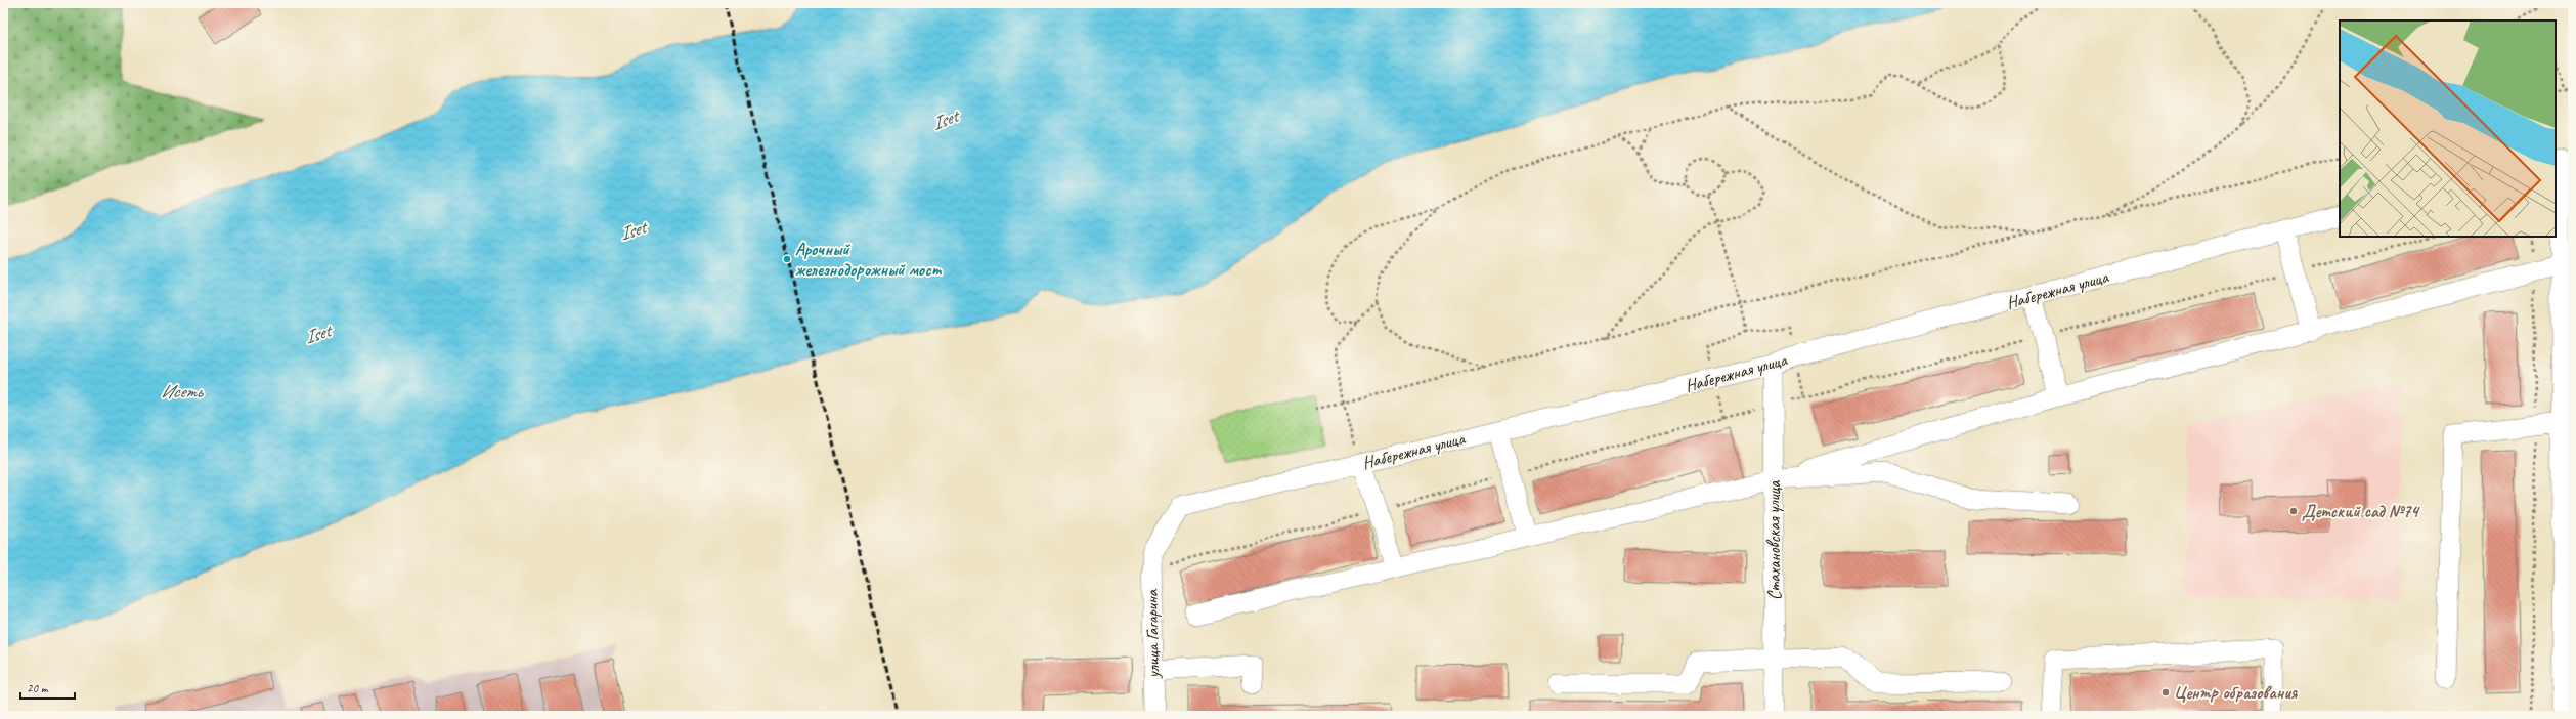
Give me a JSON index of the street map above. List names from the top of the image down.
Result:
{
  "streets": {
    "street": ["Набережная улица", "Стахановская улица", "улица Гагарина"]
  },
  "crossings": [
    ["Набережная улица", "Стахановская улица"],
    ["Набережная улица", "улица Гагарина"]
  ],
  "water": ["Iset", "Исеть"],
  "places": ["Арочный железнодорожный мост", "Детский сад №74", "Центр образования"],
  "scale_bar": "20 m"
}
